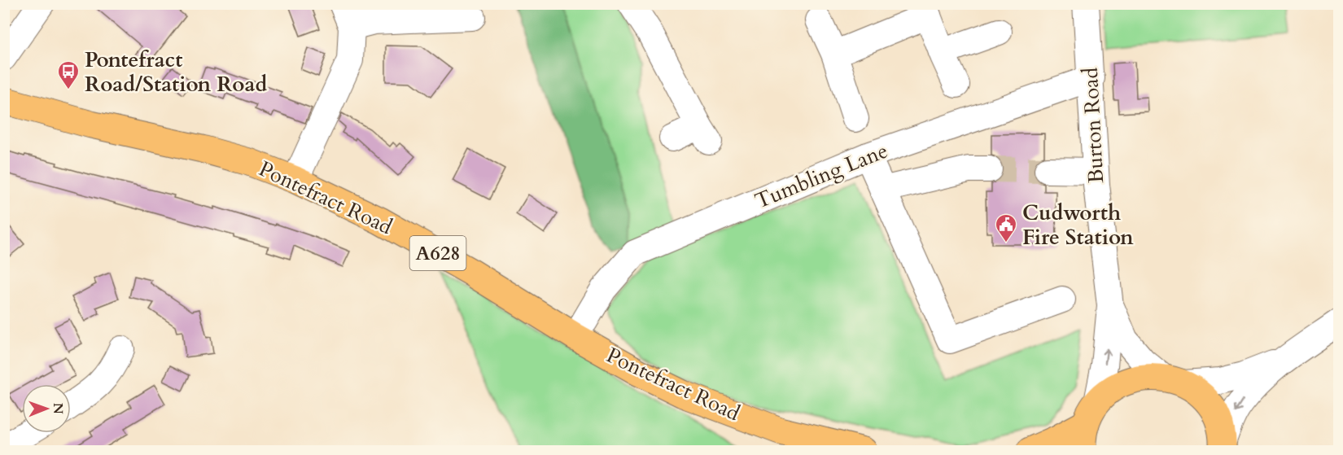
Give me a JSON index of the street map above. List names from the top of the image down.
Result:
{
  "streets": {
    "highway": ["Pontefract Road", "A628"],
    "street": ["Burton Road", "Tumbling Lane"]
  },
  "crossings": [
    ["Burton Road", "Tumbling Lane"]
  ],
  "places": {
    "bus stop": ["Pontefract Road/Station Road"],
    "public building": ["Cudworth Fire Station"]
  },
  "north": "right"
}
